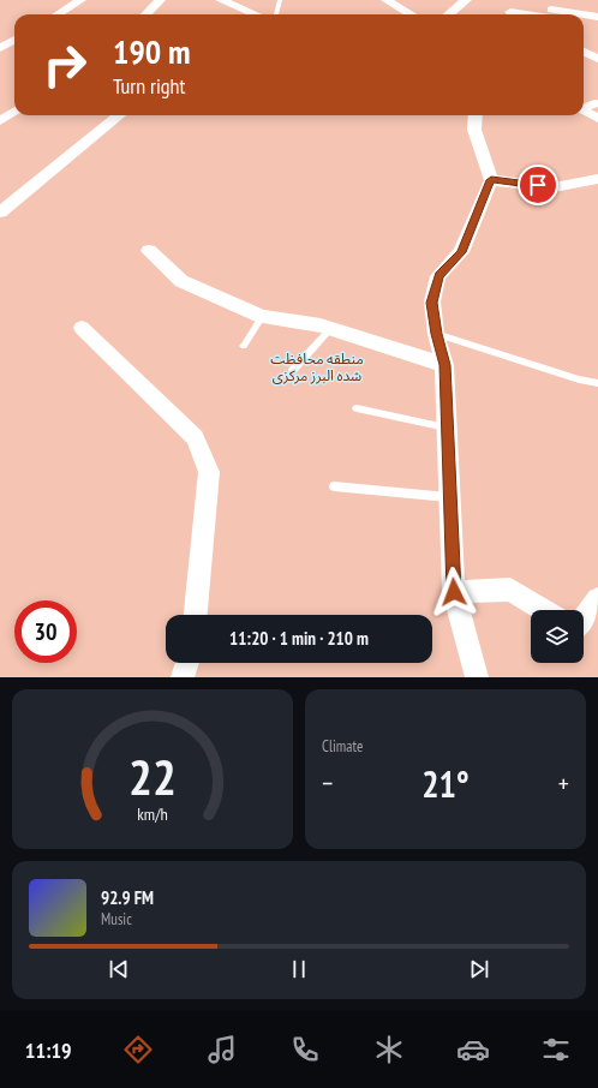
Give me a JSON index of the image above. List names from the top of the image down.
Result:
{
  "parks": ["منطقه محافظت شده البرز مرکزی"],
  "page": {
    "turn": ["190 m", "Turn right"],
    "limit": "30",
    "trip": "11:20 · 1 min · 210 m",
    "tile": "Climate",
    "heat": ["−", "21°", "+"],
    "song": ["92.9 FM", "Music"],
    "tabs": "11:19",
    "gauge": ["22", "km/h"]
  }
}
